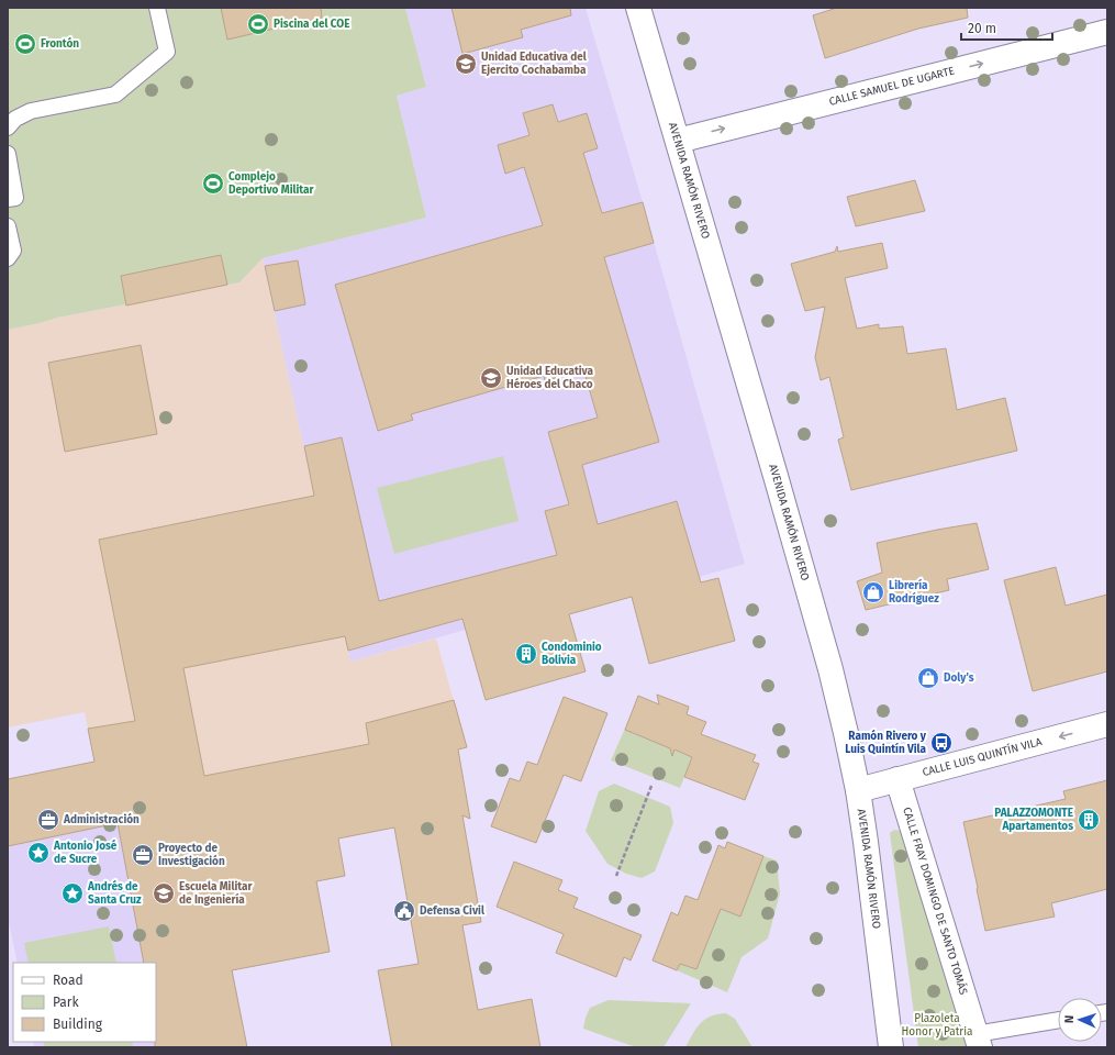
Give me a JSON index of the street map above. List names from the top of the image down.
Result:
{
  "streets": {
    "street": [
      "CALLE SAMUEL DE UGARTE",
      "AVENIDA RAMÓN RIVERO",
      "CALLE LUIS QUINTÍN VILA",
      "CALLE FRAY DOMINGO DE SANTO TOMÁS"
    ]
  },
  "crossings": [
    ["CALLE SAMUEL DE UGARTE", "AVENIDA RAMÓN RIVERO"],
    ["AVENIDA RAMÓN RIVERO", "CALLE LUIS QUINTÍN VILA"],
    ["CALLE LUIS QUINTÍN VILA", "CALLE FRAY DOMINGO DE SANTO TOMÁS"]
  ],
  "one_way": ["CALLE SAMUEL DE UGARTE", "CALLE LUIS QUINTÍN VILA"],
  "parks": ["Plazoleta Honor y Patria"],
  "places": {
    "sports": ["Piscina del COE", "Frontón", "Complejo Deportivo Militar"],
    "school or university": ["Unidad Educativa del Ejercito Cochabamba", "Unidad Educativa Héroes del Chaco", "Escuela Militar de Ingeniería"],
    "shop": ["Librería Rodríguez", "Doly's"],
    "building": ["Condominio Bolivia", "PALAZZOMONTE Apartamentos"],
    "bus stop": ["Ramón Rivero y Luis Quintín Vila"],
    "office": ["Administración", "Proyecto de Investigación"],
    "place": ["Antonio José de Sucre", "Andrés de Santa Cruz"],
    "public building": ["Defensa Civil"]
  },
  "legend": ["Road", "Park", "Building"],
  "scale_bar": "20 m",
  "north": "left"
}
